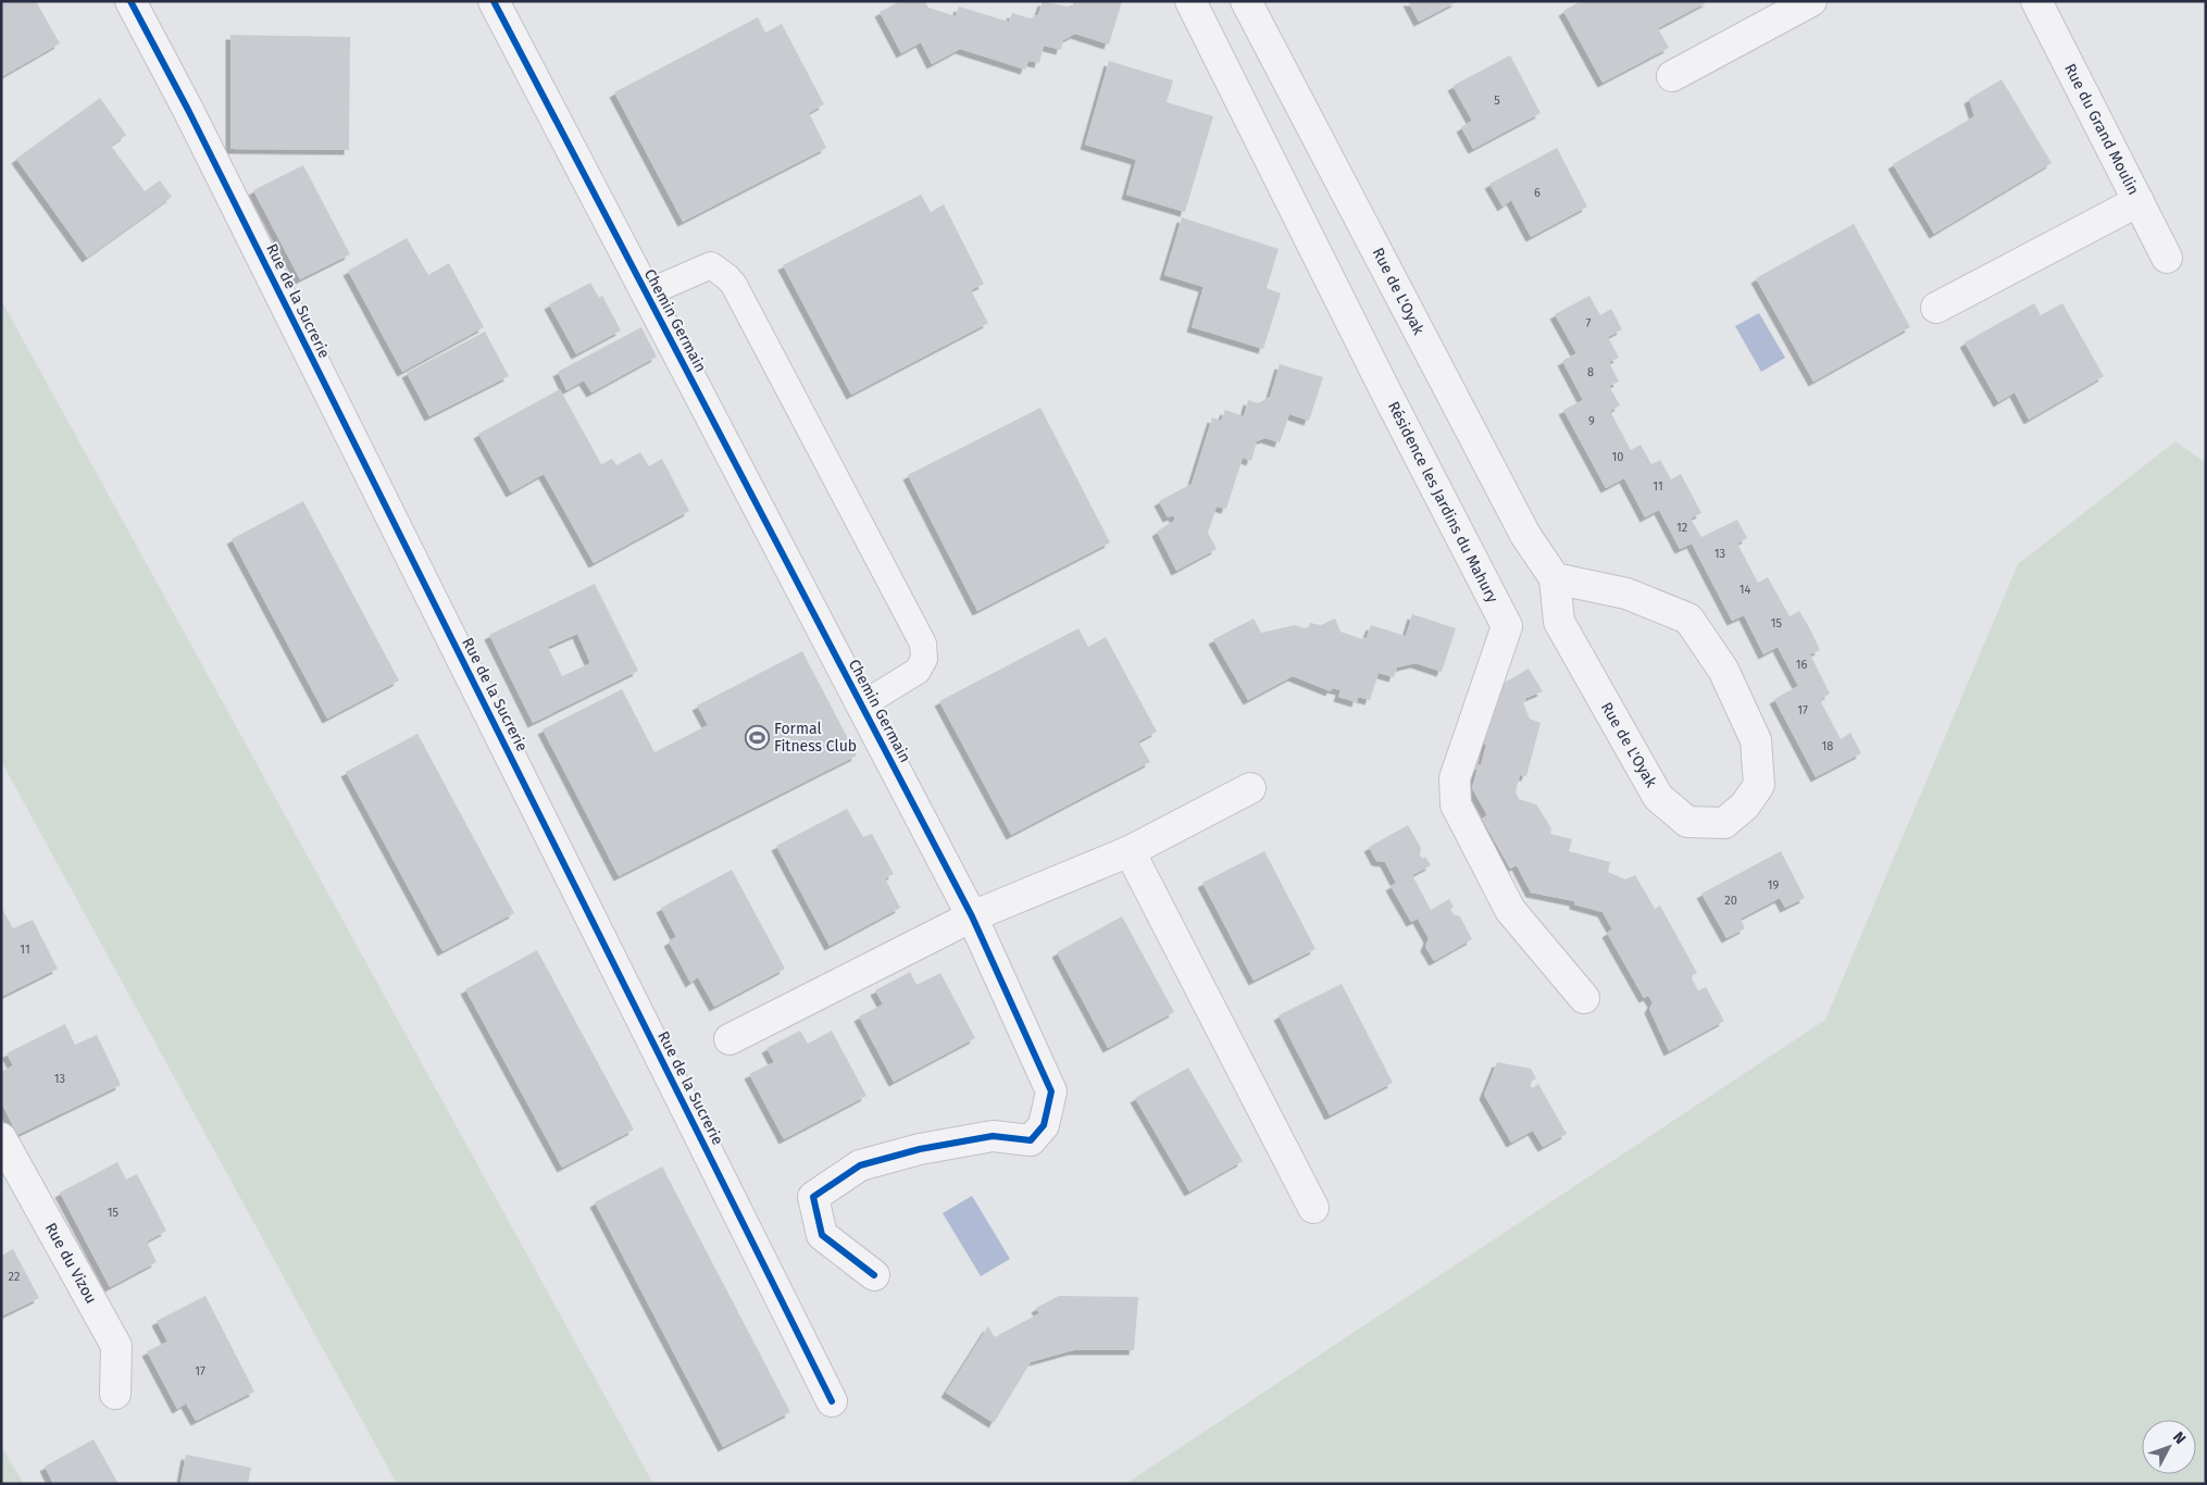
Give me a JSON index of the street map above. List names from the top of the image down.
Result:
{
  "streets": {
    "street": [
      "Rue du Grand Moulin",
      "Rue de L'Oyak",
      "Rue de la Sucrerie",
      "Chemin Germain",
      "Résidence les Jardins du Mahury",
      "Rue du Vizou"
    ]
  },
  "places": {
    "sports": ["Formal Fitness Club"]
  },
  "house_numbers": [
    "5",
    "6",
    "7",
    "8",
    "9",
    "10",
    "11",
    "12",
    "13",
    "14",
    "15",
    "16",
    "17",
    "18",
    "19",
    "20",
    "11",
    "13",
    "15",
    "22",
    "17"
  ],
  "north": "top right"
}
